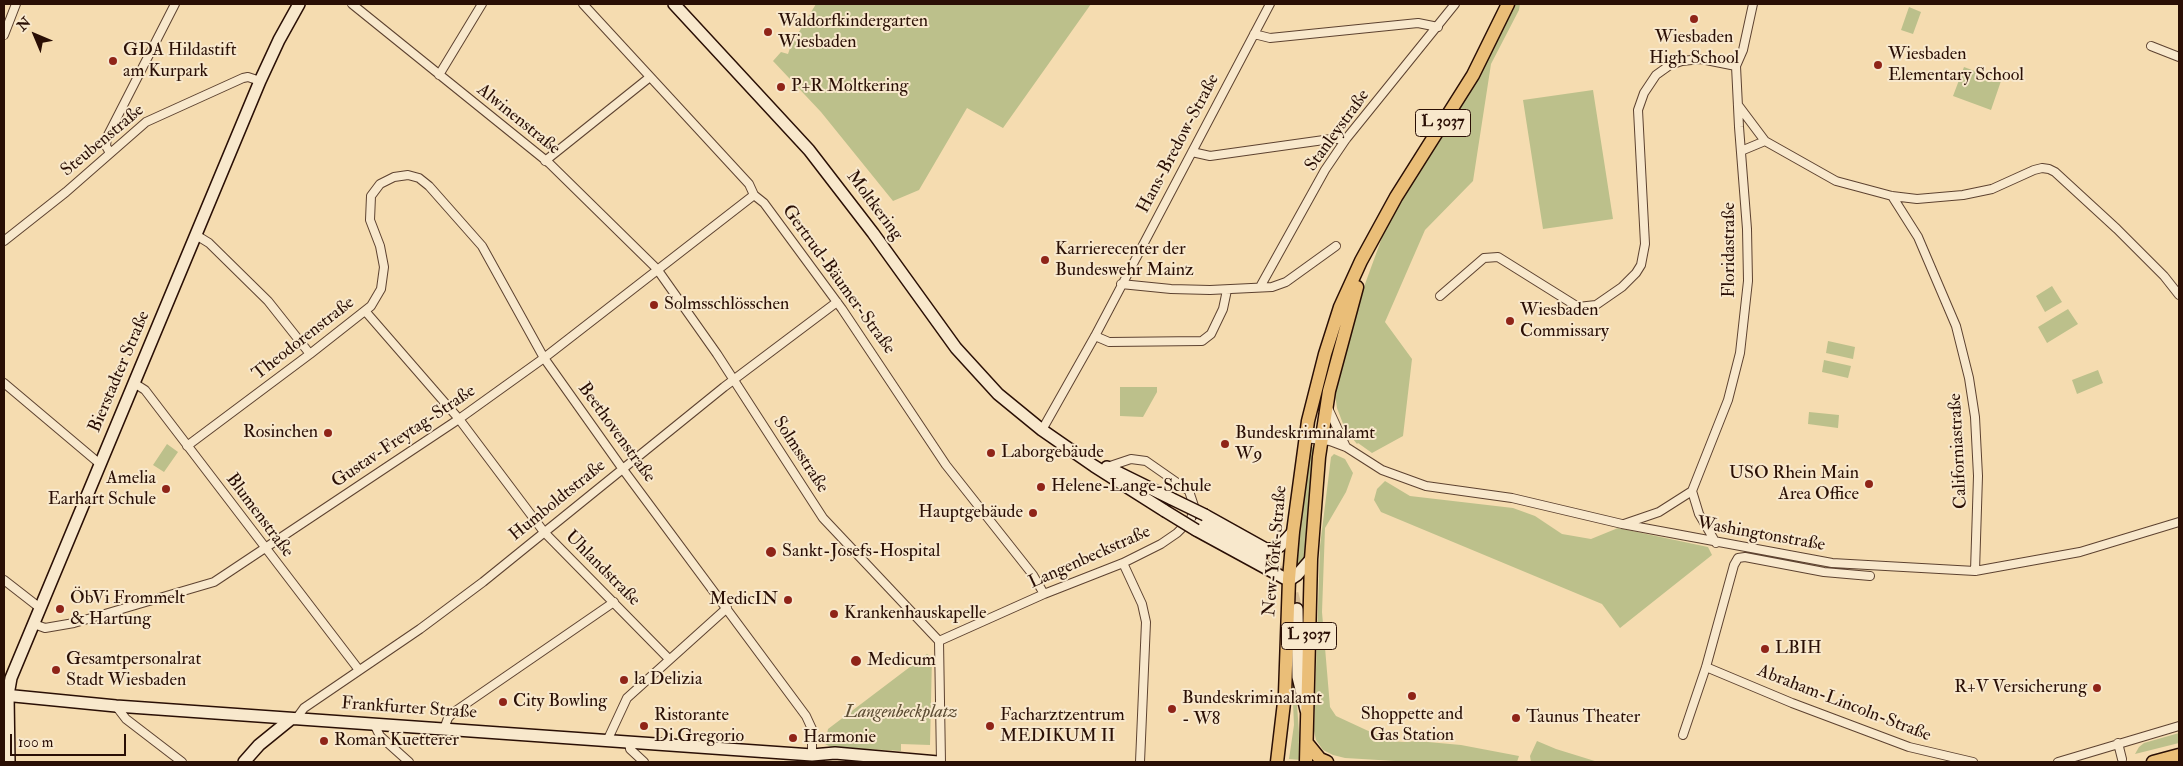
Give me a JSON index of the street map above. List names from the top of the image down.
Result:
{
  "streets": {
    "main road": [
      "L 3037",
      "Moltkering",
      "Bierstadter Straße",
      "New-York-Straße",
      "Frankfurter Straße"
    ],
    "street": [
      "Alwinenstraße",
      "Stanleystraße",
      "Steubenstraße",
      "Hans-Bredow-Straße",
      "Floridastraße",
      "Gertrud-Bäumer-Straße",
      "Theodorenstraße",
      "Beethovenstraße",
      "Gustav-Freytag-Straße",
      "Californiastraße",
      "Solmsstraße",
      "Humboldtstraße",
      "Blumenstraße",
      "Washingtonstraße",
      "Langenbeckstraße",
      "Uhlandstraße",
      "Abraham-Lincoln-Straße"
    ]
  },
  "crossings": [
    ["Alwinenstraße", "Gustav-Freytag-Straße"],
    ["Alwinenstraße", "Solmsstraße"],
    ["Steubenstraße", "Bierstadter Straße"],
    ["Hans-Bredow-Straße", "Moltkering"],
    ["Moltkering", "New-York-Straße"],
    ["Moltkering", "Langenbeckstraße"],
    ["Gertrud-Bäumer-Straße", "Gustav-Freytag-Straße"],
    ["Gertrud-Bäumer-Straße", "Humboldtstraße"],
    ["Gertrud-Bäumer-Straße", "Langenbeckstraße"],
    ["Theodorenstraße", "Beethovenstraße"],
    ["Theodorenstraße", "Blumenstraße"],
    ["Theodorenstraße", "Uhlandstraße"],
    ["Bierstadter Straße", "Gustav-Freytag-Straße"],
    ["Bierstadter Straße", "Blumenstraße"],
    ["Bierstadter Straße", "Frankfurter Straße"],
    ["Beethovenstraße", "Gustav-Freytag-Straße"],
    ["Beethovenstraße", "Humboldtstraße"],
    ["Beethovenstraße", "Frankfurter Straße"],
    ["Gustav-Freytag-Straße", "Solmsstraße"],
    ["Gustav-Freytag-Straße", "Blumenstraße"],
    ["Gustav-Freytag-Straße", "Uhlandstraße"],
    ["Californiastraße", "Washingtonstraße"],
    ["Solmsstraße", "Humboldtstraße"],
    ["Solmsstraße", "Langenbeckstraße"],
    ["Humboldtstraße", "Blumenstraße"],
    ["Humboldtstraße", "Uhlandstraße"],
    ["Humboldtstraße", "Frankfurter Straße"],
    ["Washingtonstraße", "New-York-Straße"]
  ],
  "parks": ["Langenbeckplatz"],
  "places": [
    "Wiesbaden High School",
    "Waldorfkindergarten Wiesbaden",
    "GDA Hildastift am Kurpark",
    "Wiesbaden Elementary School",
    "P+R Moltkering",
    "Karrierecenter der Bundeswehr Mainz",
    "Solmsschlösschen",
    "Wiesbaden Commissary",
    "Rosinchen",
    "Bundeskriminalamt W9",
    "Laborgebäude",
    "USO Rhein Main Area Office",
    "Helene-Lange-Schule",
    "Amelia Earhart Schule",
    "Hauptgebäude",
    "Sankt-Josefs-Hospital",
    "MedicIN",
    "ÖbVi Frommelt & Hartung",
    "Krankenhauskapelle",
    "LBIH",
    "Medicum",
    "Gesamtpersonalrat Stadt Wiesbaden",
    "la Delizia",
    "R+V Versicherung",
    "Shoppette and Gas Station",
    "City Bowling",
    "Bundeskriminalamt - W8",
    "Taunus Theater",
    "Ristorante Di Gregorio",
    "Facharztzentrum MEDIKUM II",
    "Harmonie",
    "Roman Kuetterer"
  ],
  "scale_bar": "100 m",
  "north": "top left"
}
